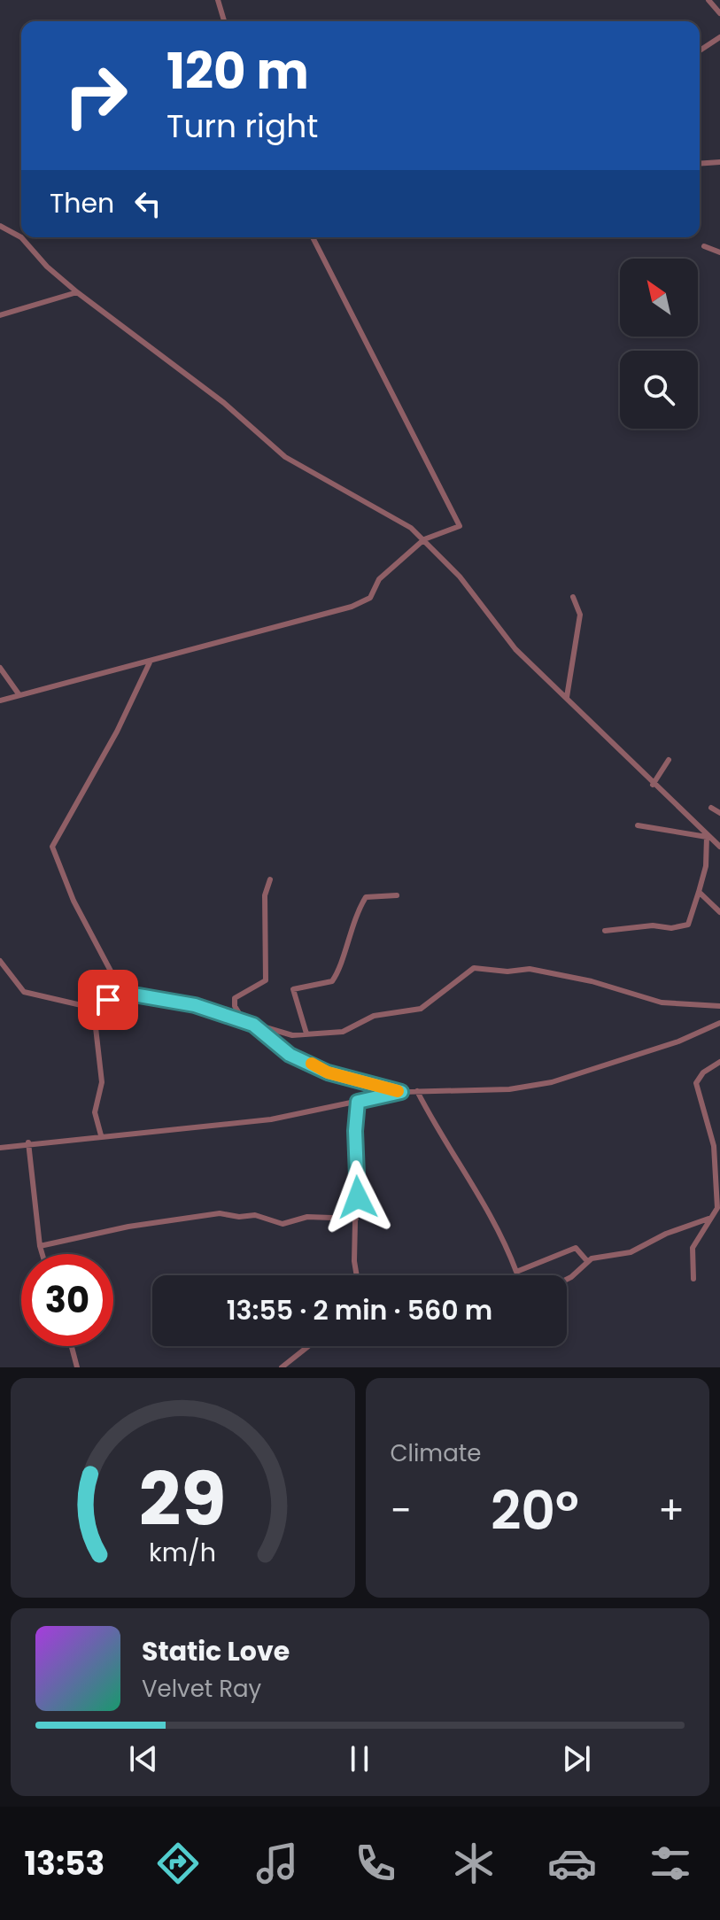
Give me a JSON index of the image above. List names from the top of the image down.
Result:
{
  "north": "top left",
  "page": {
    "turn": ["120 m", "Turn right"],
    "then": "Then",
    "limit": "30",
    "trip": "13:55 · 2 min · 560 m",
    "tile": "Climate",
    "heat": ["−", "20°", "+"],
    "song": ["Static Love", "Velvet Ray"],
    "tabs": "13:53",
    "gauge": ["29", "km/h"]
  }
}
